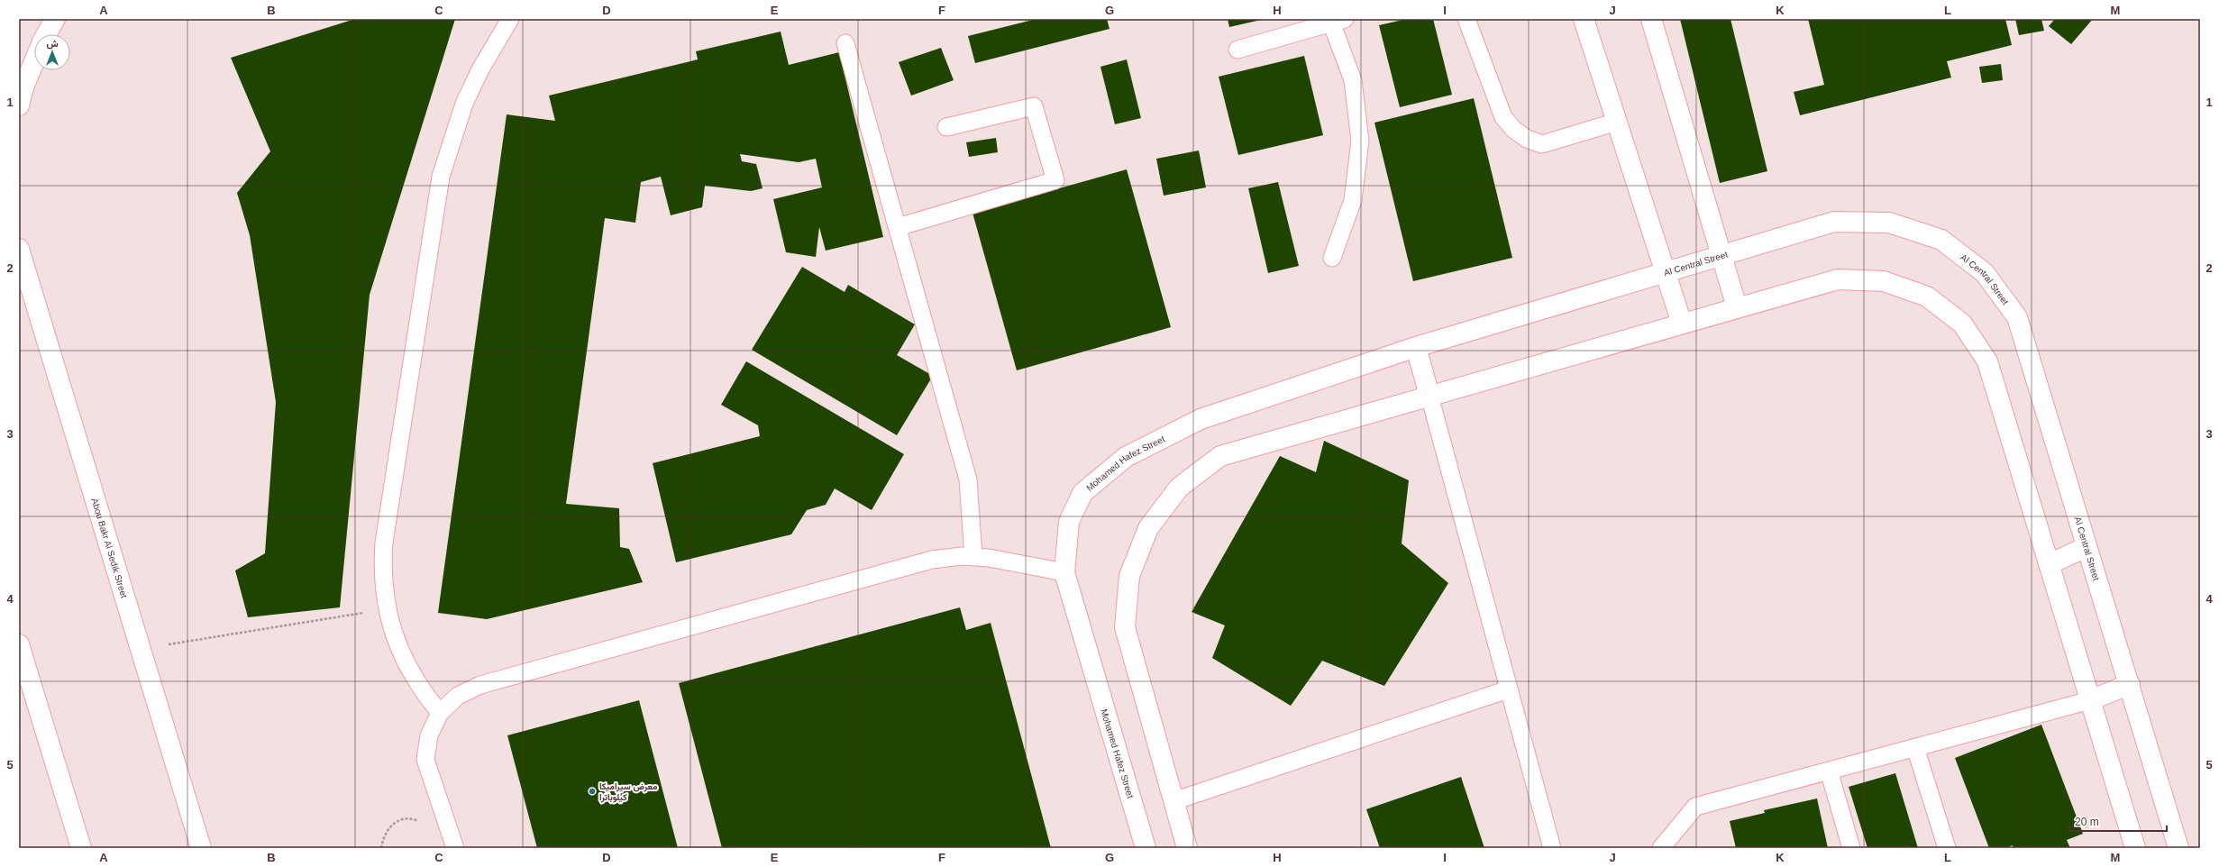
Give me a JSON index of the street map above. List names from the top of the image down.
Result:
{
  "streets": {
    "street": ["Al Central Street", "Mohamed Hafez Street", "Abou Bakr Al Sedik Street"]
  },
  "crossings": [
    ["Al Central Street", "Mohamed Hafez Street"]
  ],
  "places": ["معرض سيراميكا كيلوباترا"],
  "scale_bar": "20 m",
  "north": "top",
  "grid": {
    "columns": [
      "A",
      "B",
      "C",
      "D",
      "E",
      "F",
      "G",
      "H",
      "I",
      "J",
      "K",
      "L",
      "M"
    ],
    "rows": [
      "1",
      "2",
      "3",
      "4",
      "5"
    ]
  }
}
